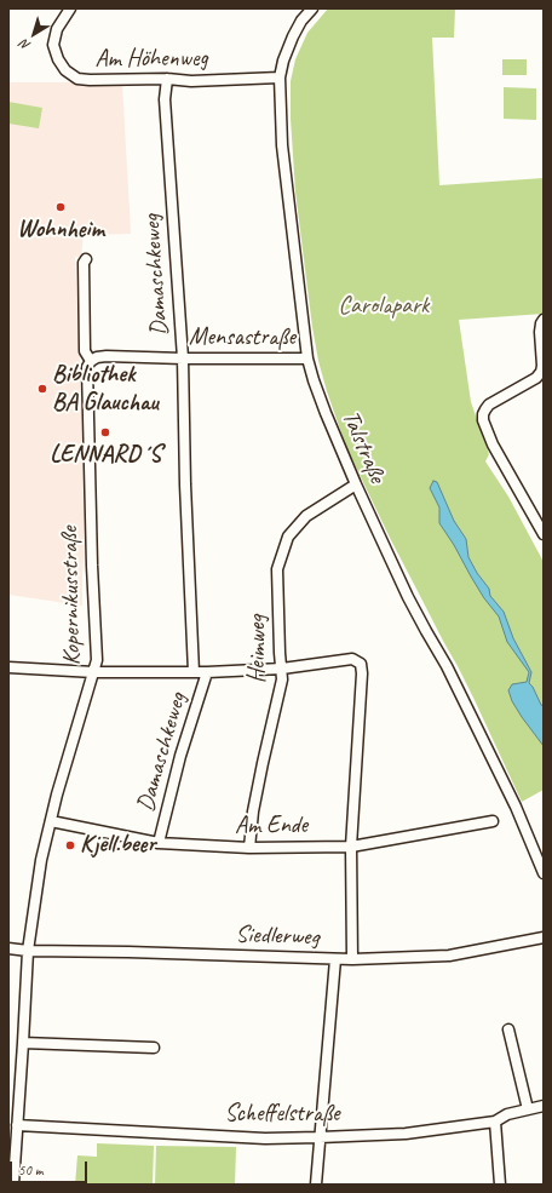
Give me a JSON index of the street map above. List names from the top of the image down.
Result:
{
  "streets": {
    "street": [
      "Am Höhenweg",
      "Damaschkeweg",
      "Mensastraße",
      "Talstraße",
      "Kopernikusstraße",
      "Heimweg",
      "Am Ende",
      "Siedlerweg",
      "Scheffelstraße"
    ]
  },
  "crossings": [
    ["Am Höhenweg", "Damaschkeweg"],
    ["Am Höhenweg", "Talstraße"],
    ["Damaschkeweg", "Mensastraße"],
    ["Damaschkeweg", "Am Ende"],
    ["Mensastraße", "Talstraße"],
    ["Mensastraße", "Kopernikusstraße"],
    ["Talstraße", "Heimweg"],
    ["Kopernikusstraße", "Am Ende"],
    ["Kopernikusstraße", "Siedlerweg"],
    ["Kopernikusstraße", "Scheffelstraße"],
    ["Heimweg", "Am Ende"]
  ],
  "parks": ["Carolapark"],
  "places": [
    "Wohnheim",
    "Bibliothek BA Glauchau",
    "LENNARD´S",
    "Kjell.beer"
  ],
  "scale_bar": "50 m",
  "north": "bottom left"
}
